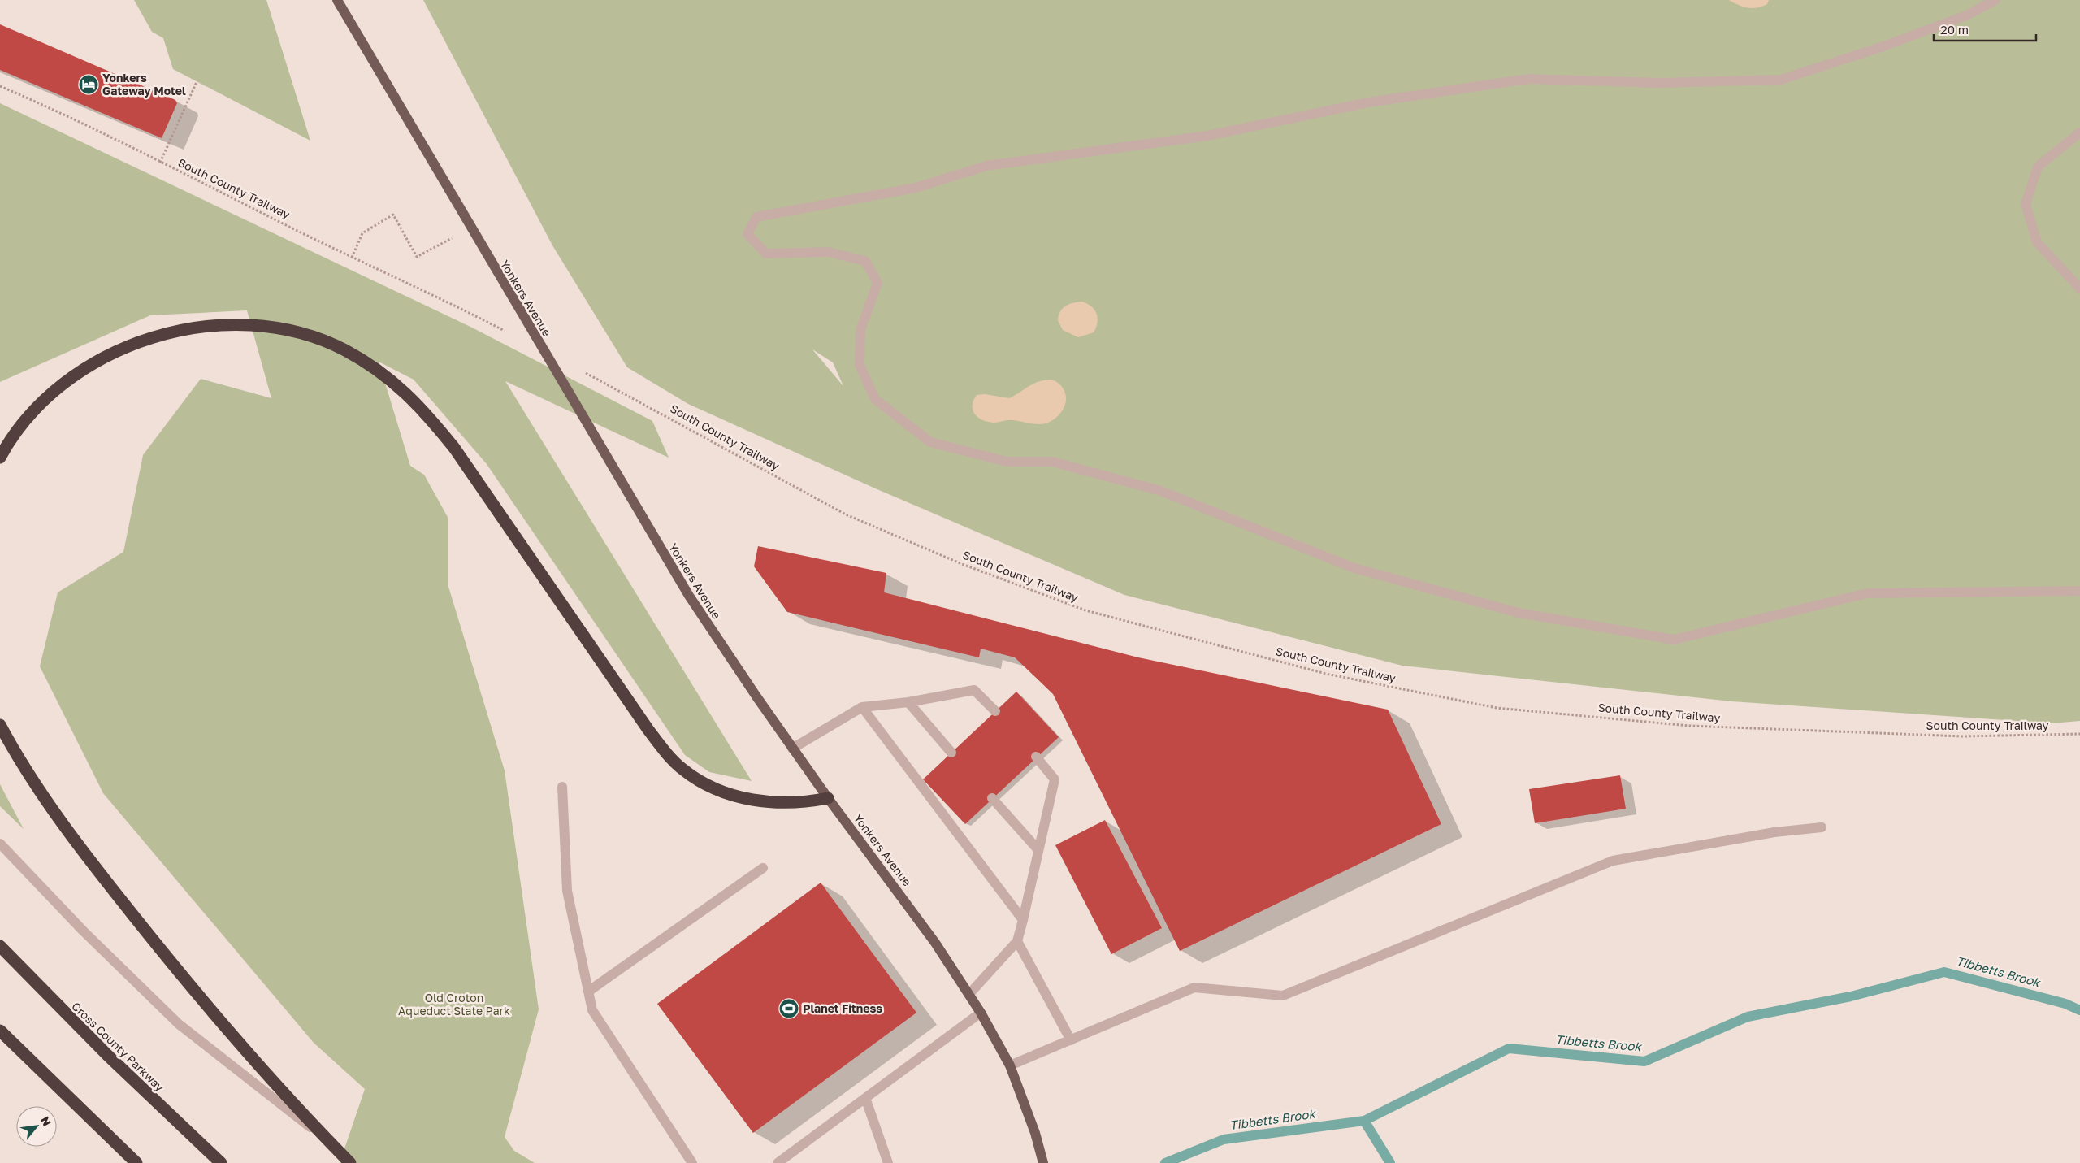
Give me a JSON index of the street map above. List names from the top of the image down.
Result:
{
  "streets": {
    "highway": ["Cross County Parkway"],
    "main road": ["Yonkers Avenue"],
    "path": ["South County Trailway"]
  },
  "water": ["Tibbetts Brook"],
  "parks": ["Old Croton Aqueduct State Park"],
  "places": {
    "hotel": ["Yonkers Gateway Motel"],
    "sports": ["Planet Fitness"]
  },
  "scale_bar": "20 m",
  "north": "top right"
}
